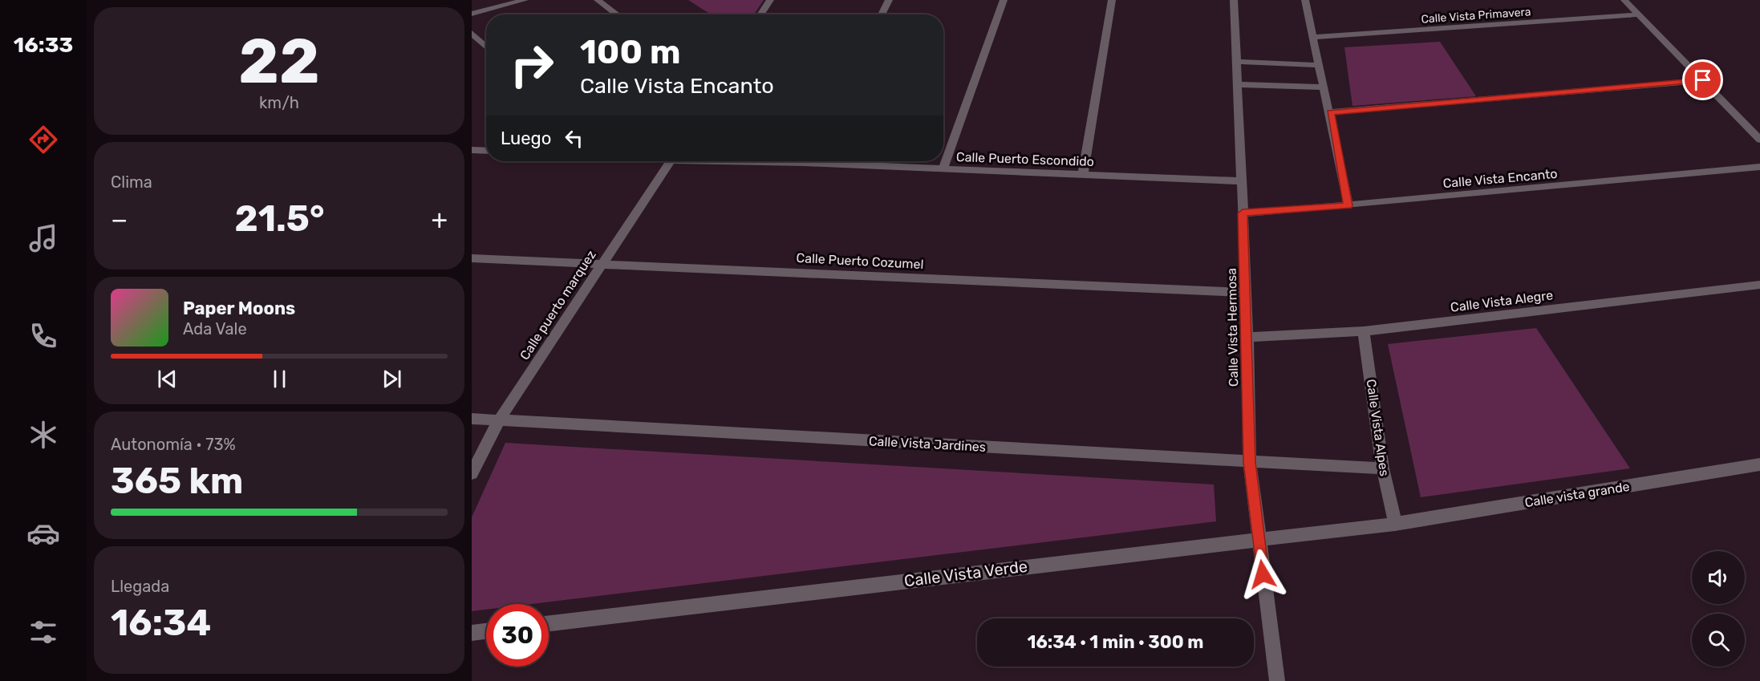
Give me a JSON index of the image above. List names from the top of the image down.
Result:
{
  "streets": {
    "street": [
      "Calle Vista Primavera",
      "Calle Puerto Escondido",
      "Calle Vista Encanto",
      "Calle Puerto Cozumel",
      "Calle Vista Alegre",
      "Calle puerto marquez",
      "Calle Vista Hermosa",
      "Calle Vista Alpes",
      "Calle Vista Jardines",
      "Calle vista grande",
      "Calle Vista Verde"
    ]
  },
  "crossings": [
    ["Calle Puerto Escondido", "Calle Vista Hermosa"],
    ["Calle Vista Encanto", "Calle Vista Hermosa"],
    ["Calle Puerto Cozumel", "Calle puerto marquez"],
    ["Calle Puerto Cozumel", "Calle Vista Hermosa"],
    ["Calle Vista Alegre", "Calle Vista Hermosa"],
    ["Calle Vista Alegre", "Calle Vista Alpes"],
    ["Calle puerto marquez", "Calle Vista Jardines"],
    ["Calle Vista Hermosa", "Calle Vista Jardines"],
    ["Calle Vista Hermosa", "Calle Vista Verde"],
    ["Calle Vista Alpes", "Calle Vista Jardines"],
    ["Calle Vista Alpes", "Calle vista grande"],
    ["Calle Vista Alpes", "Calle Vista Verde"],
    ["Calle vista grande", "Calle Vista Verde"]
  ],
  "page": {
    "tabs": "16:33",
    "tile": [
      ["22", "km/h"],
      "Clima",
      ["Autonomía · 73%", "365 km"],
      ["Llegada", "16:34"]
    ],
    "turn": ["100 m", "Calle Vista Encanto"],
    "then": "Luego",
    "heat": ["−", "21.5°", "+"],
    "song": ["Paper Moons", "Ada Vale"],
    "limit": "30",
    "trip": "16:34 · 1 min · 300 m"
  }
}
